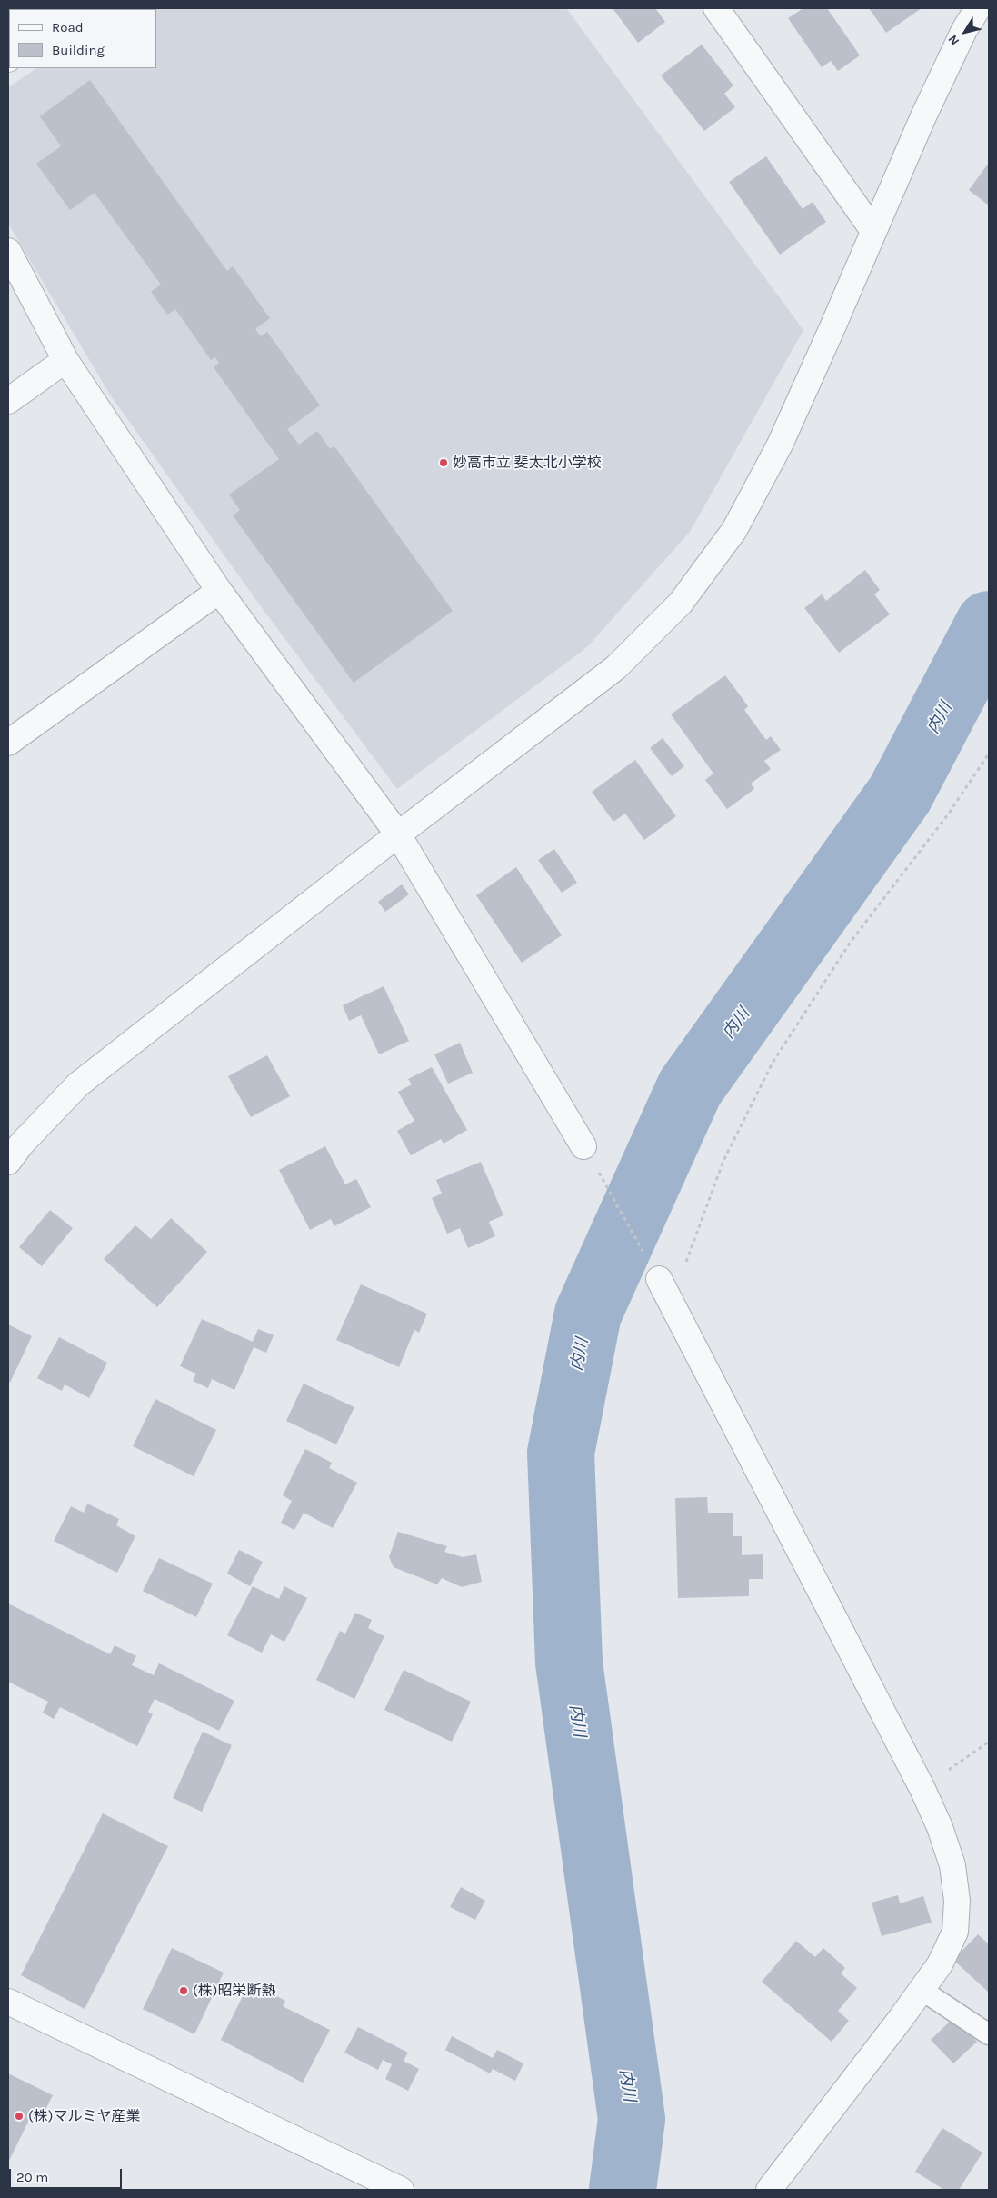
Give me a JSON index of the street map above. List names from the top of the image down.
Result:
{
  "water": ["内川"],
  "places": ["妙高市立 斐太北小学校", "(株)昭栄断熱", "(株)マルミヤ産業"],
  "legend": ["Road", "Building"],
  "scale_bar": "20 m",
  "north": "bottom left"
}
